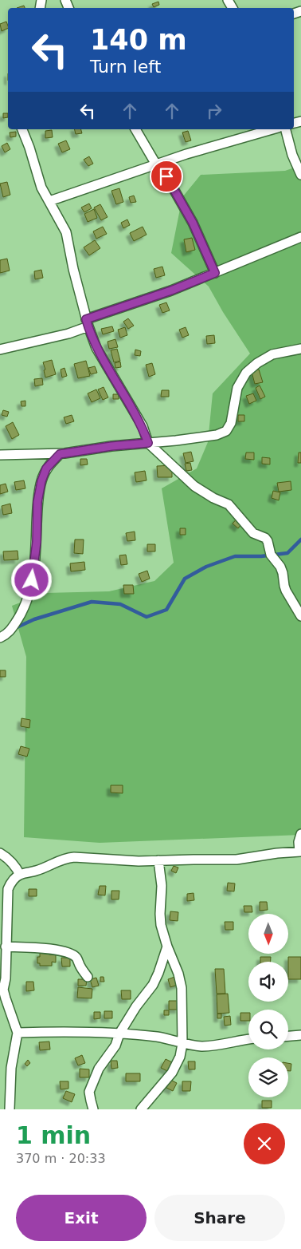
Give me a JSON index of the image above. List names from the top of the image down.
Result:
{
  "north": "bottom",
  "page": {
    "turn": ["140 m", "Turn left"],
    "heading": ["1 min", "370 m · 20:33"],
    "buttons": ["Exit", "Share"]
  }
}
